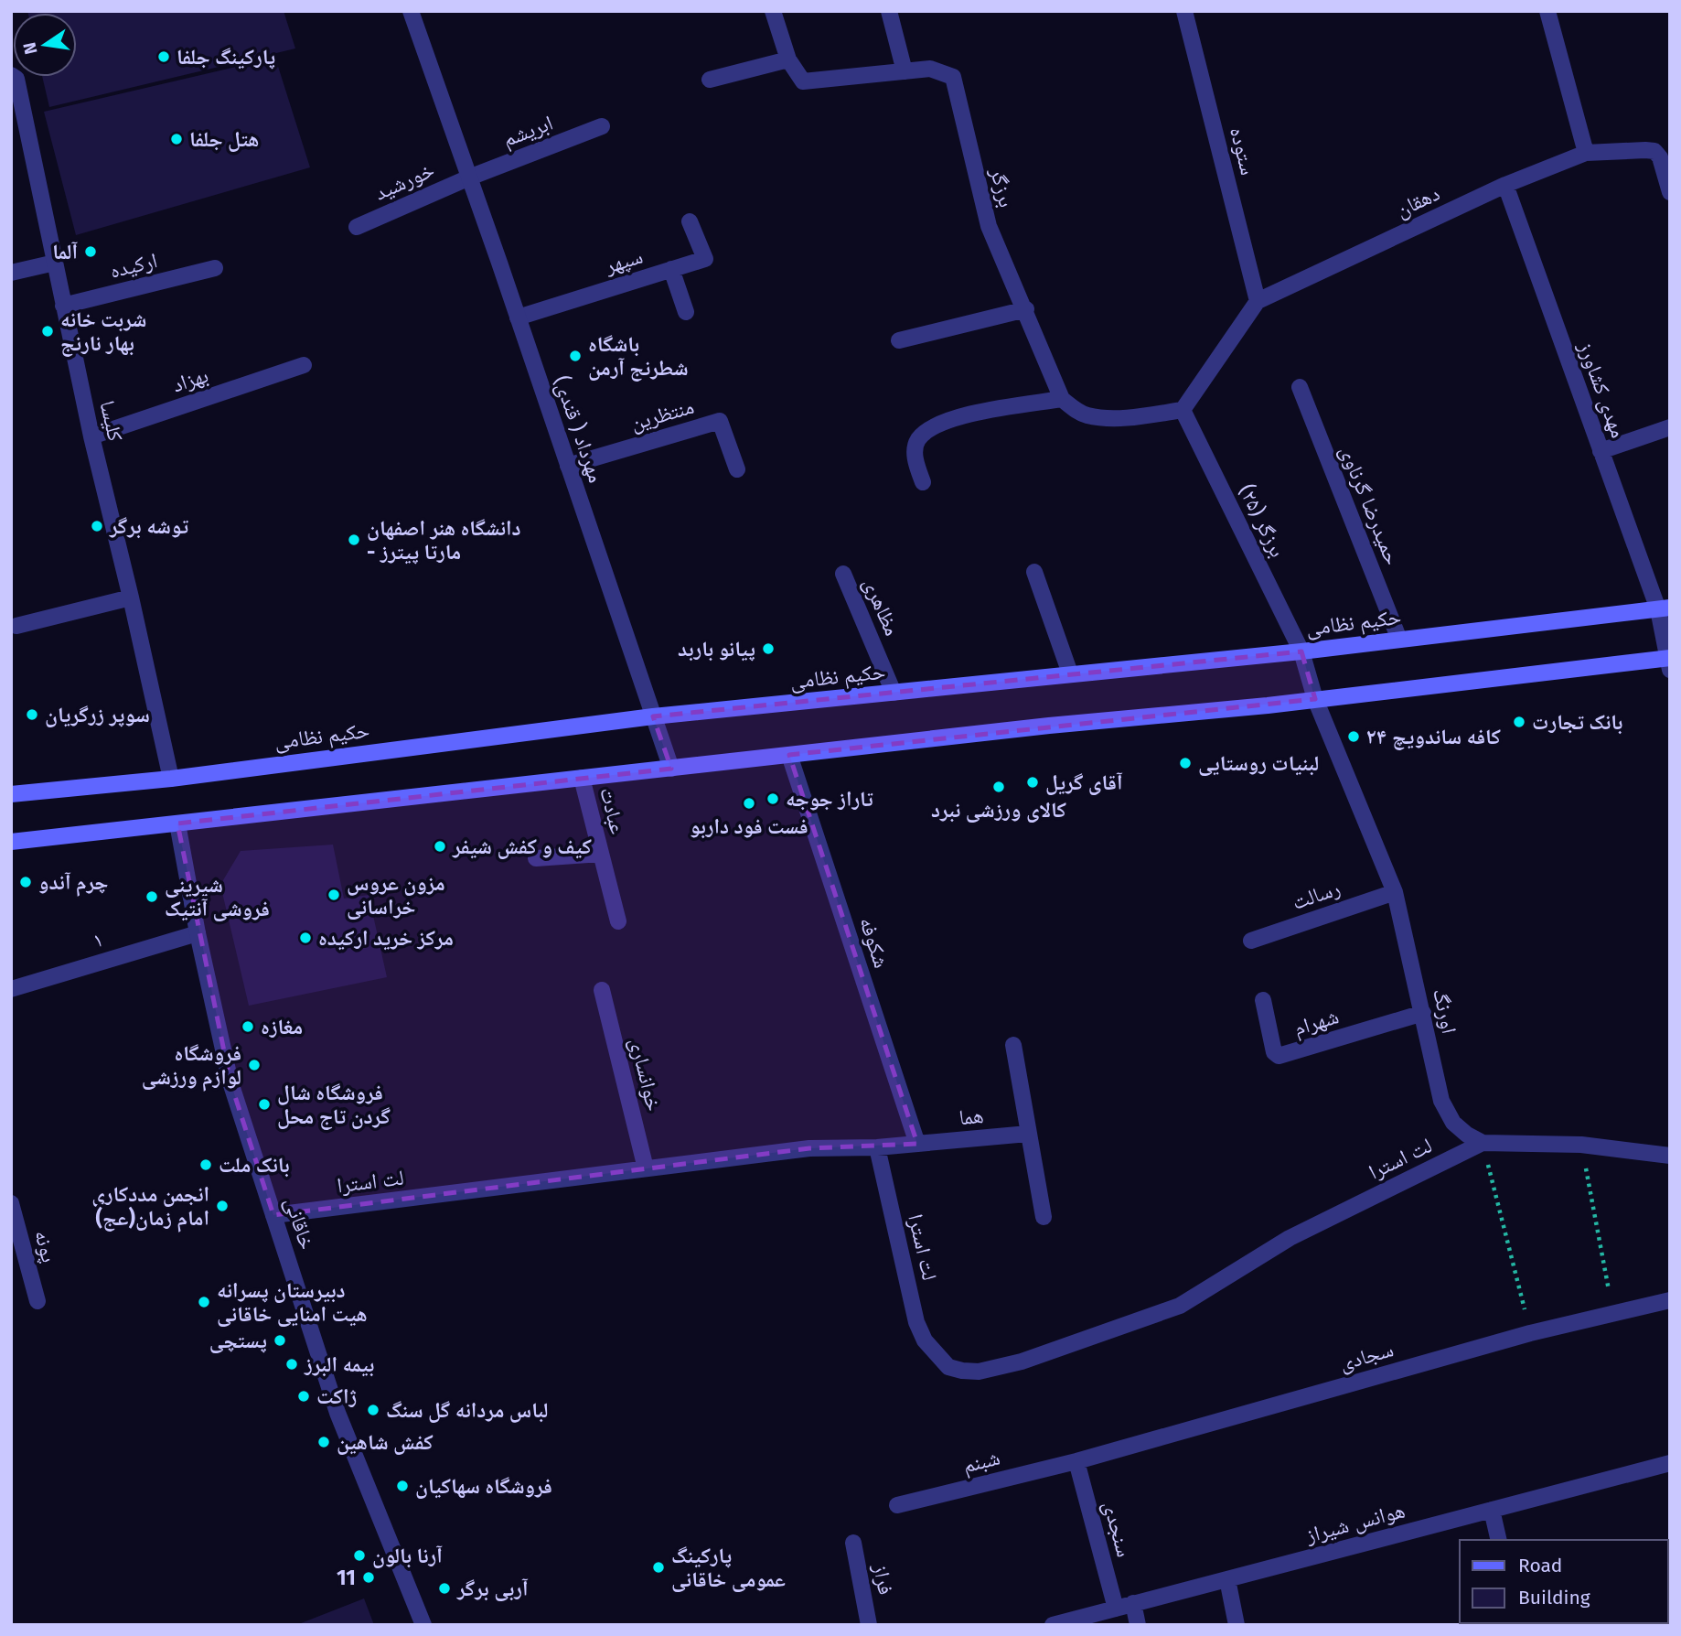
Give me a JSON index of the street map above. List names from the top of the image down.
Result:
{
  "streets": {
    "main road": ["حکیم نظامی"],
    "street": [
      "ابریشم",
      "ستوده",
      "خورشید",
      "برزگر",
      "دهقان",
      "سپهر",
      "ارکیده",
      "بهزاد",
      "مهدی کشاورز",
      "منتظرین",
      "کلیسا",
      "مهرداد ( قندی)",
      "حمیدرضا گرناوی",
      "برزگر (۲۵)",
      "مظاهری",
      "عبادت",
      "رسالت",
      "۱",
      "شکوفه",
      "اورنگ",
      "شهرام",
      "خوانساری",
      "هما",
      "لت استرا",
      "خاقانی",
      "پونه",
      "سجادی",
      "شبنم",
      "هوانس شیراز",
      "سنجدی",
      "فراز"
    ]
  },
  "crossings": [
    ["ابریشم", "خورشید"],
    ["ابریشم", "مهرداد ( قندی)"],
    ["ستوده", "دهقان"],
    ["خورشید", "مهرداد ( قندی)"],
    ["دهقان", "مهدی کشاورز"],
    ["سپهر", "مهرداد ( قندی)"],
    ["ارکیده", "کلیسا"],
    ["بهزاد", "کلیسا"],
    ["مهدی کشاورز", "حکیم نظامی"],
    ["منتظرین", "مهرداد ( قندی)"],
    ["کلیسا", "حکیم نظامی"],
    ["مهرداد ( قندی)", "حکیم نظامی"],
    ["حمیدرضا گرناوی", "حکیم نظامی"],
    ["برزگر (۲۵)", "حکیم نظامی"],
    ["برزگر (۲۵)", "اورنگ"],
    ["مظاهری", "حکیم نظامی"],
    ["رسالت", "اورنگ"],
    ["۱", "خاقانی"],
    ["شکوفه", "هما"],
    ["اورنگ", "شهرام"],
    ["اورنگ", "لت استرا"],
    ["خوانساری", "لت استرا"],
    ["هما", "لت استرا"],
    ["لت استرا", "خاقانی"],
    ["سجادی", "شبنم"],
    ["سجادی", "سنجدی"],
    ["شبنم", "سنجدی"],
    ["هوانس شیراز", "سنجدی"]
  ],
  "places": [
    "پارکینگ جلفا",
    "هتل جلفا",
    "آلما",
    "شربت خانه بهار نارنج",
    "باشگاه شطرنج آرمن",
    "توشه برگر",
    "دانشگاه هنر اصفهان - مارتا پیترز",
    "پیانو باربد",
    "سوپر زرگریان",
    "بانک تجارت",
    "کافه ساندویچ ۲۴",
    "لبنیات روستایی",
    "آقای گریل",
    "کالای ورزشی نبرد",
    "تاراز جوجه",
    "فست فود داربو",
    "کیف و کفش شیفر",
    "چرم آندو",
    "مزون عروس خراسانی",
    "شیرینی فروشی آنتیک",
    "مرکز خرید ارکیده",
    "مغازه",
    "فروشگاه لوازم ورزشی",
    "فروشگاه شال گردن تاج محل",
    "بانک ملت",
    "انجمن مددکاری امام زمان(عج)",
    "دبیرستان پسرانه هیت امنایی خاقانی",
    "پستچی",
    "بیمه البرز",
    "ژاکت",
    "لباس مردانه گل سنگ",
    "کفش شاهین",
    "فروشگاه سهاکیان",
    "آرنا بالون",
    "پارکینگ عمومی خاقانی",
    "11",
    "آربی برگر"
  ],
  "legend": ["Road", "Building"],
  "north": "left"
}
